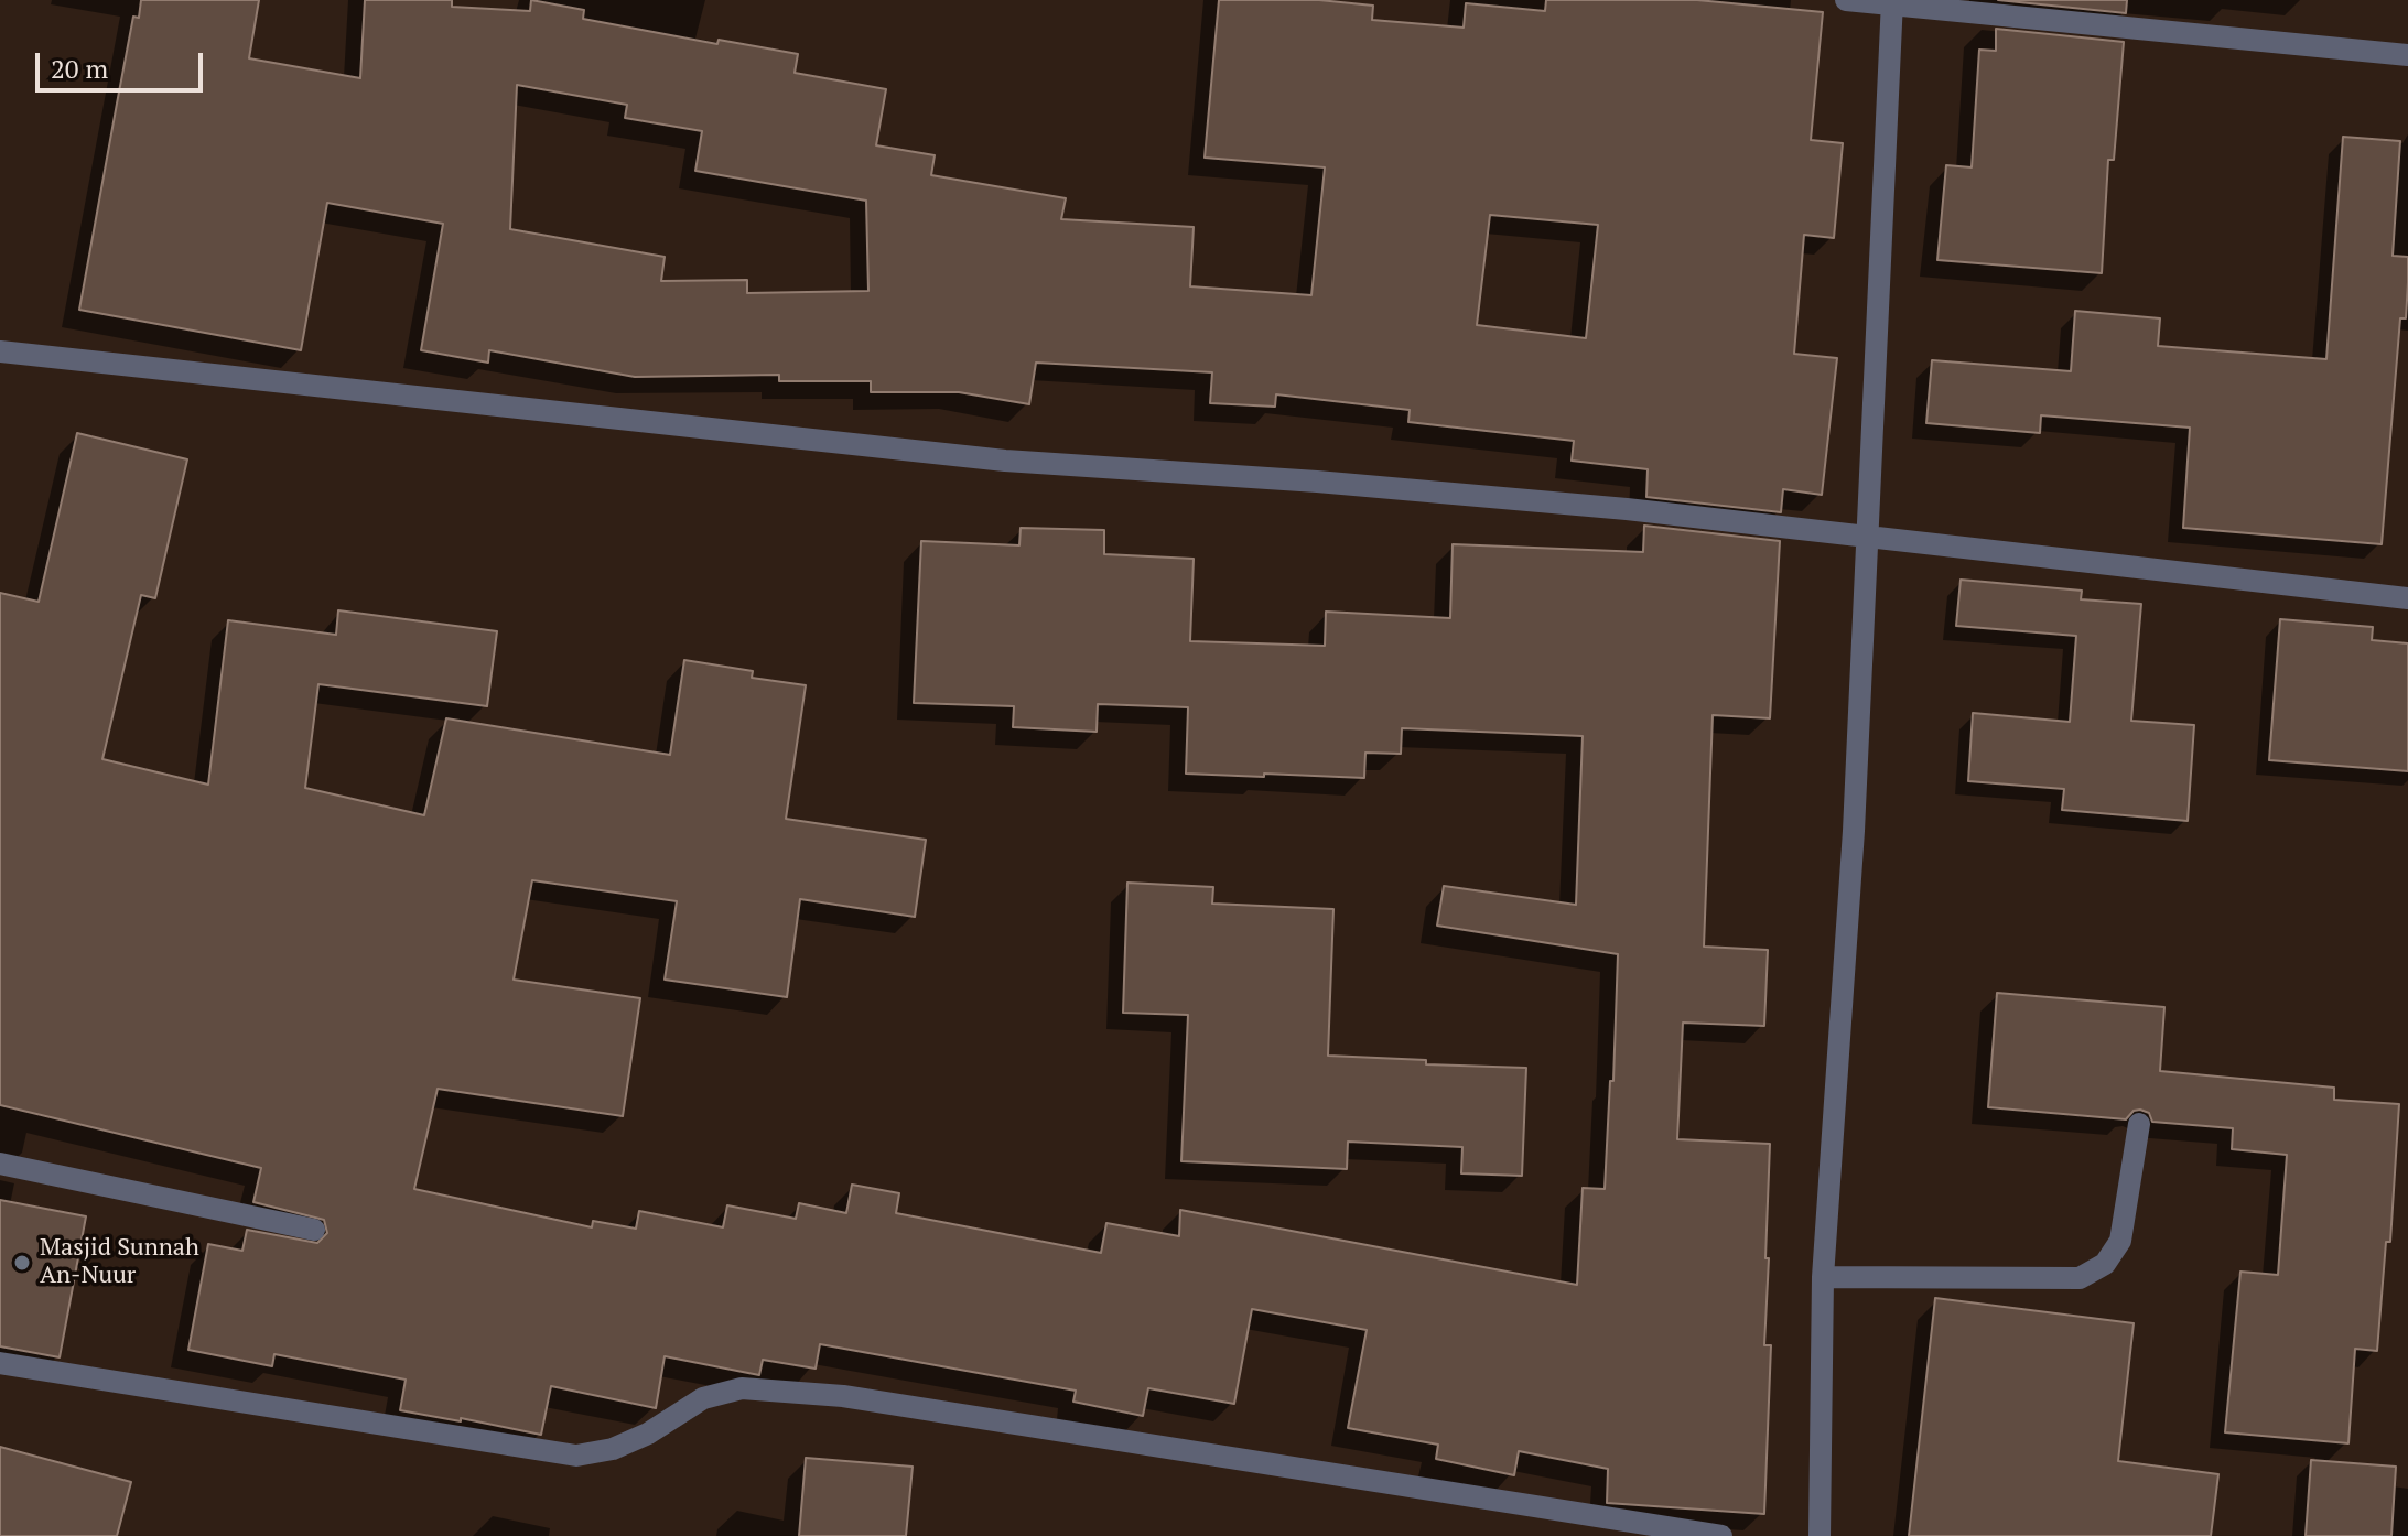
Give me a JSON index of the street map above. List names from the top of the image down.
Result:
{
  "places": ["Masjid Sunnah An-Nuur"],
  "scale_bar": "20 m"
}
